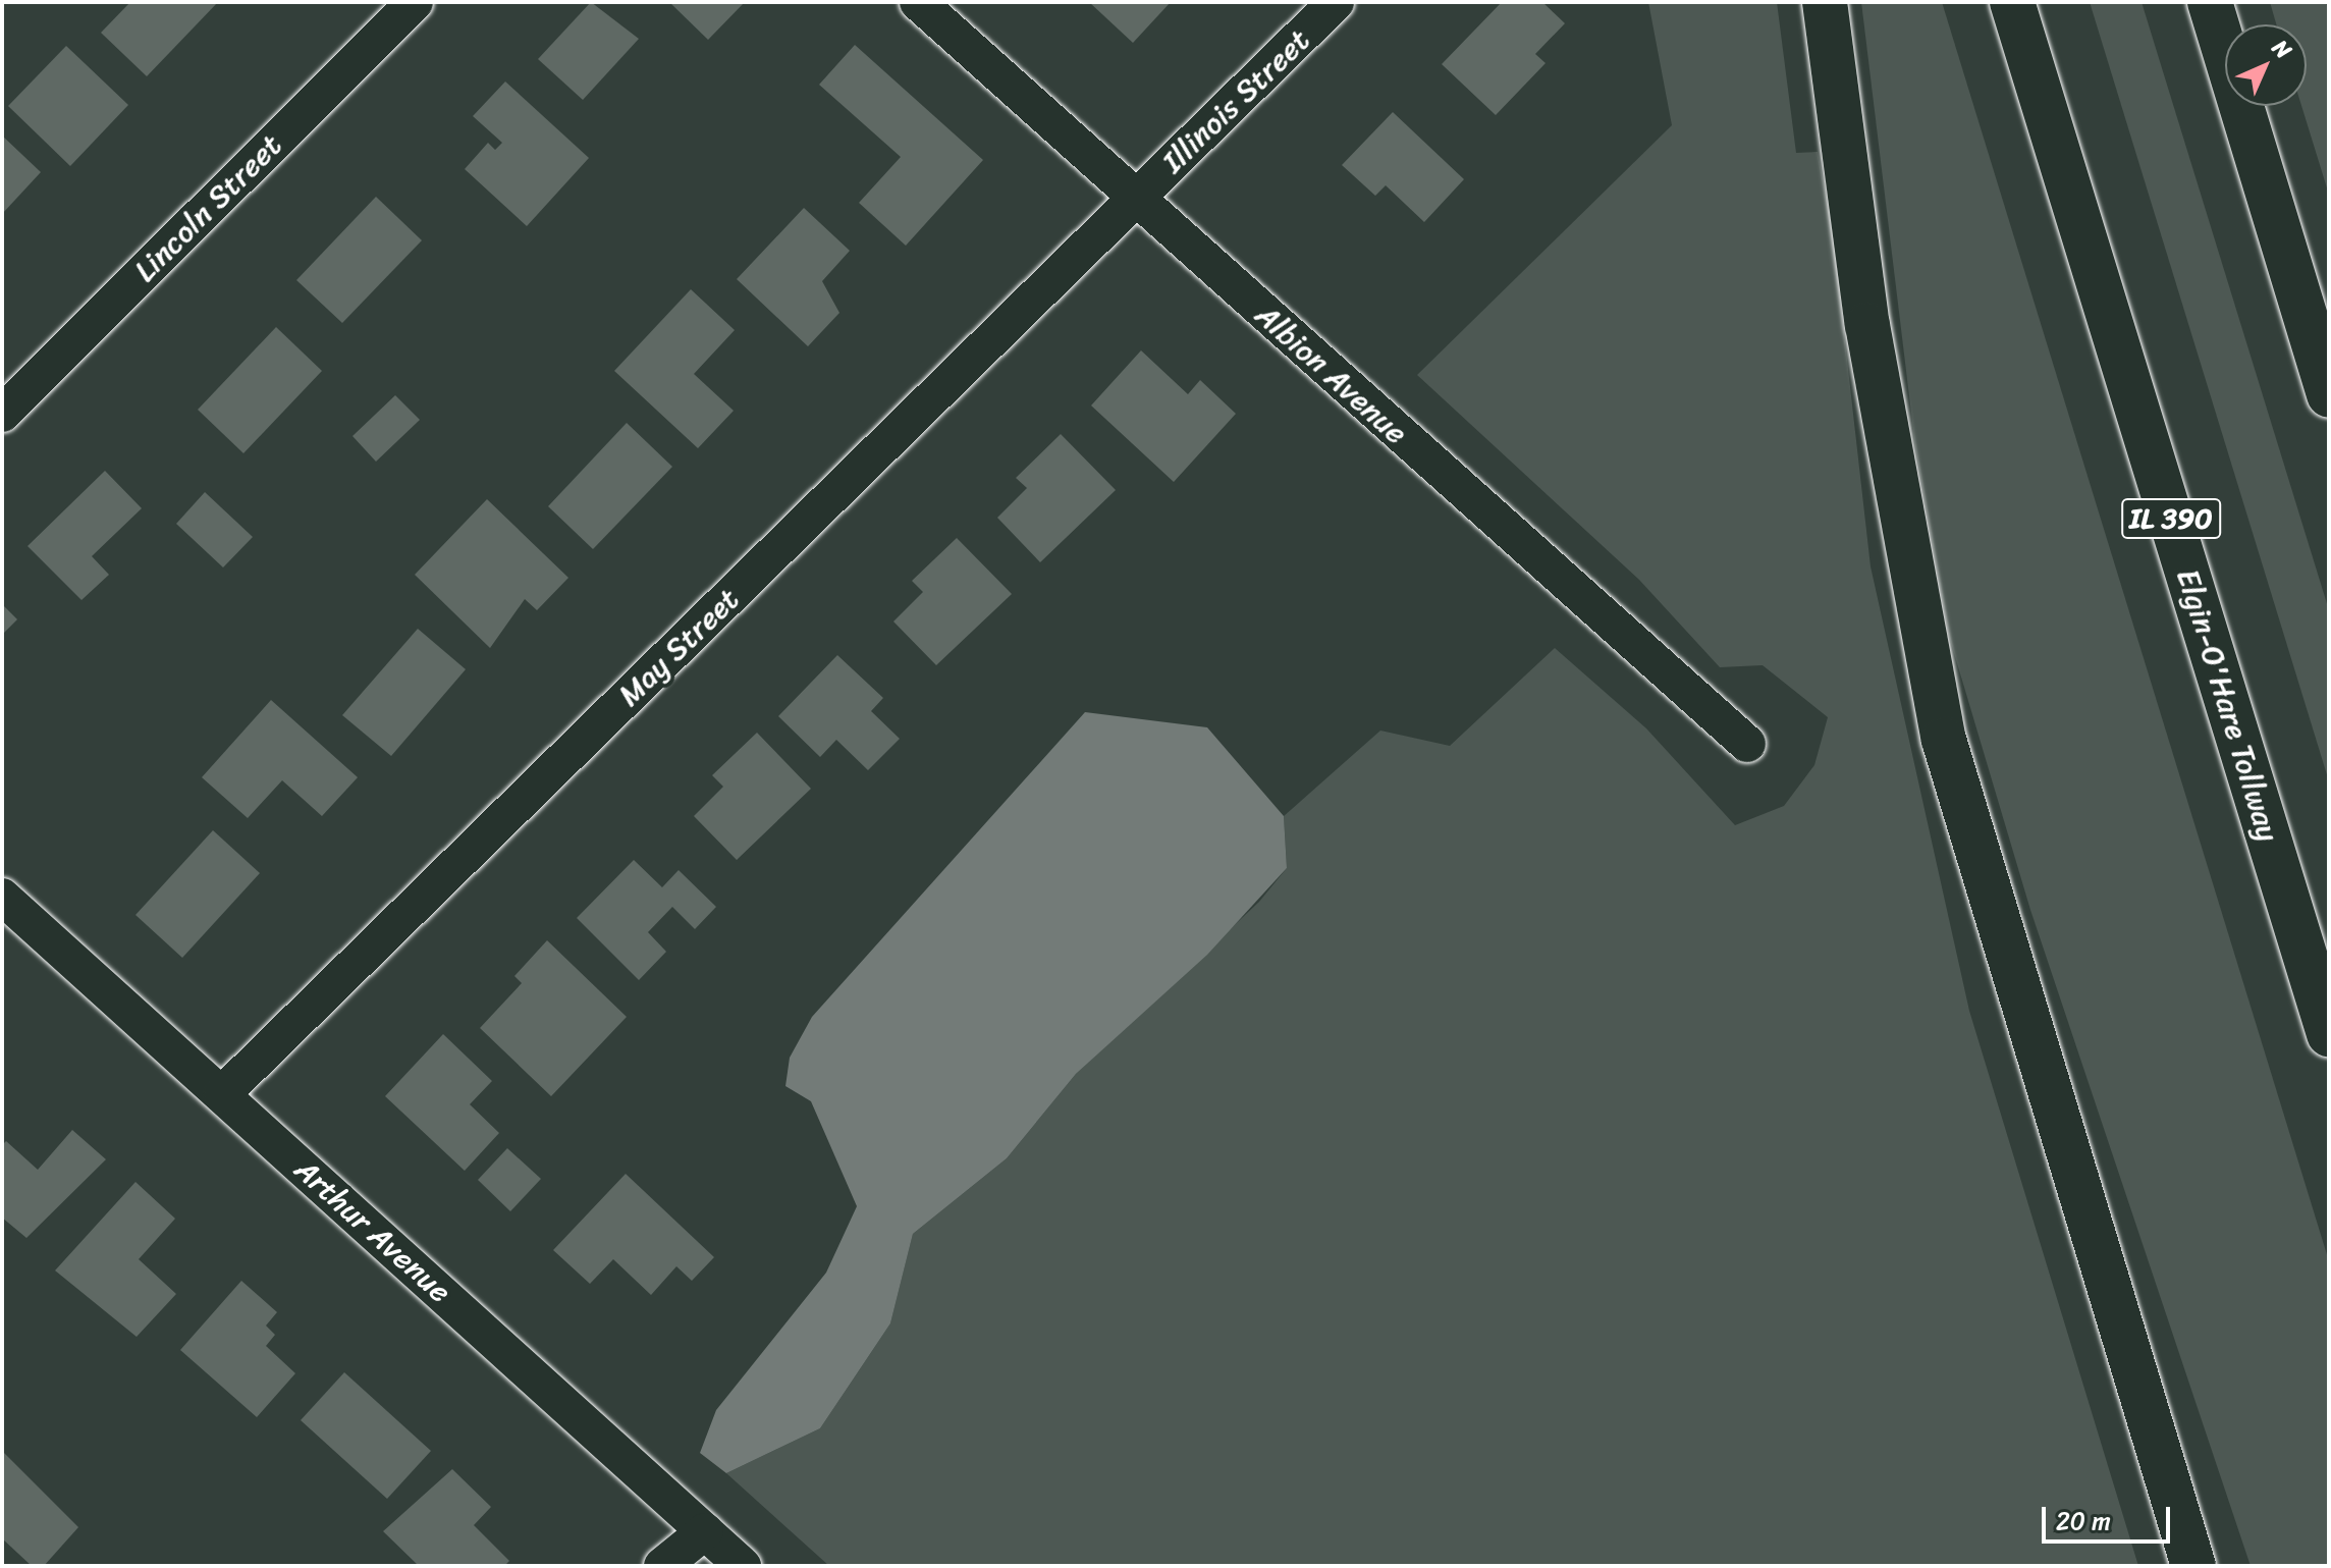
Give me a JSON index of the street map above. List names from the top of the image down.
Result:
{
  "streets": {
    "highway": ["IL 390", "Elgin-O'Hare Tollway"],
    "street": [
      "Illinois Street",
      "Lincoln Street",
      "Albion Avenue",
      "May Street",
      "Arthur Avenue"
    ]
  },
  "crossings": [
    ["Illinois Street", "Albion Avenue"],
    ["Illinois Street", "May Street"],
    ["Albion Avenue", "May Street"],
    ["May Street", "Arthur Avenue"]
  ],
  "scale_bar": "20 m",
  "north": "top right"
}
